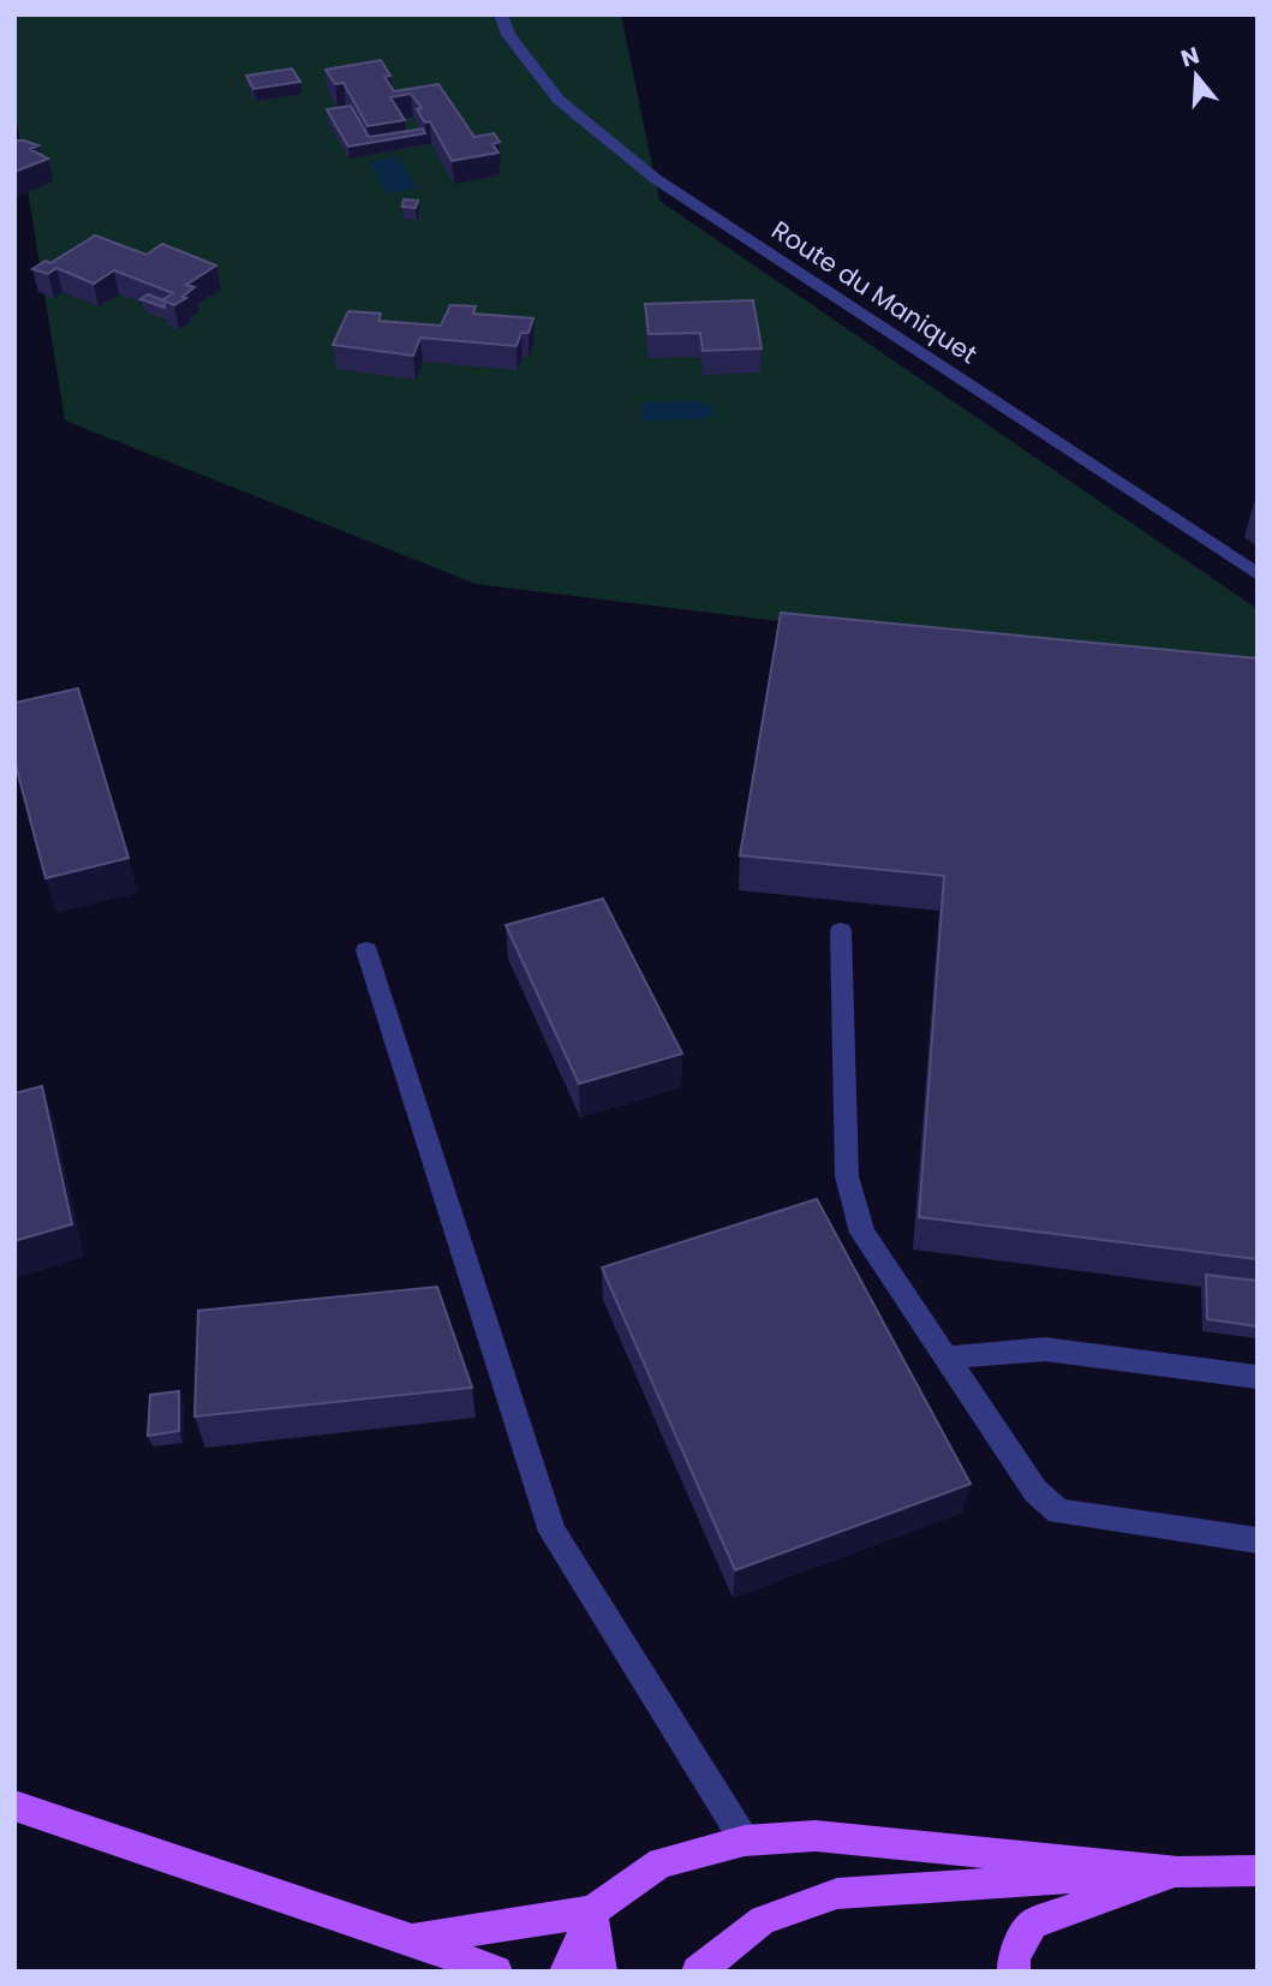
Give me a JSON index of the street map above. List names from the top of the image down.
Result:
{
  "streets": {
    "street": ["Route du Maniquet"]
  },
  "north": "top"
}
